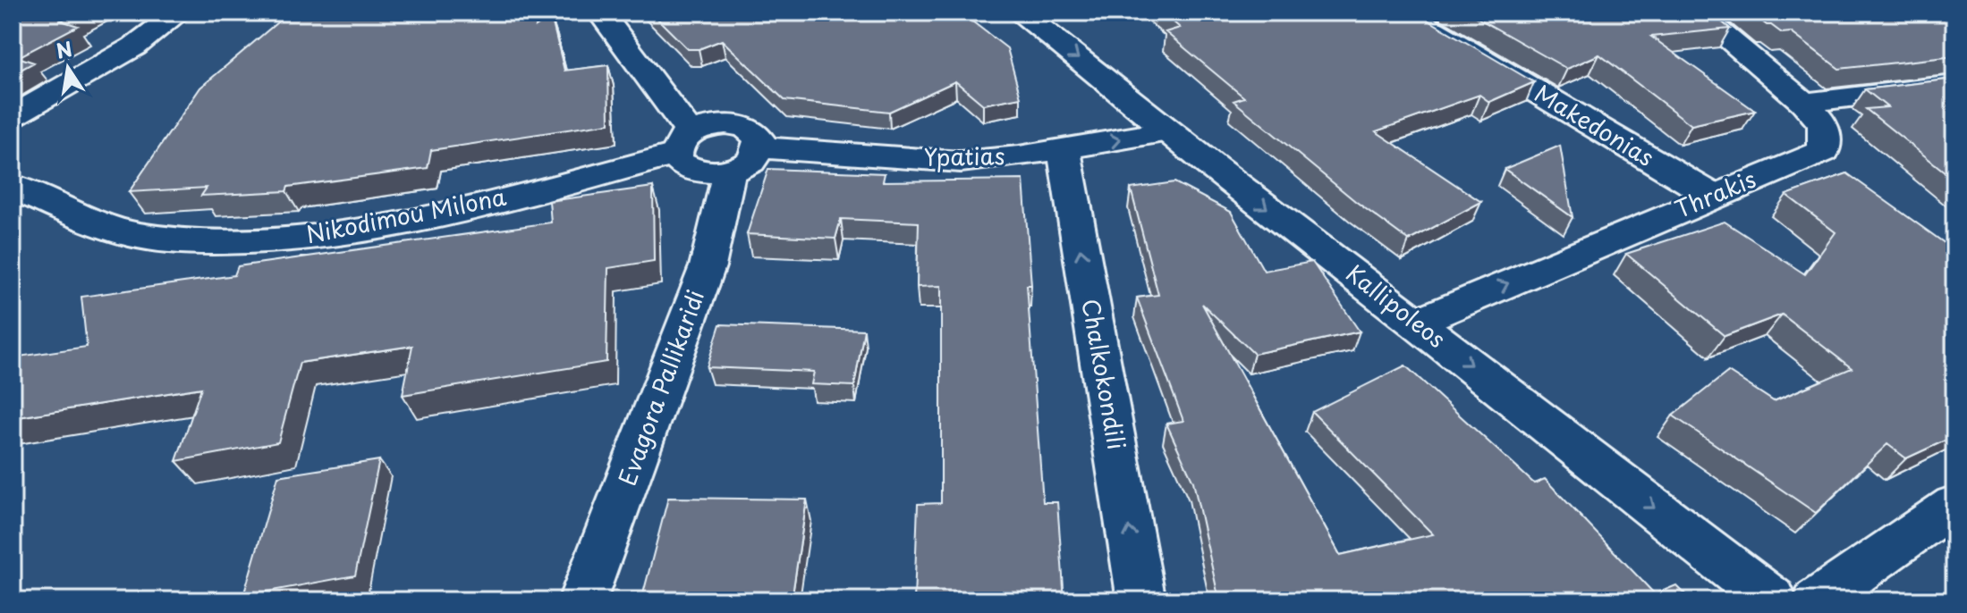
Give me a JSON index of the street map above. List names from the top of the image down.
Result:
{
  "streets": {
    "main road": ["Nikodimou Milona", "Kallipoleos"],
    "street": [
      "Makedonias",
      "Ypatias",
      "Thrakis",
      "Chalkokondili",
      "Evagora Pallikaridi"
    ]
  },
  "crossings": [
    ["Makedonias", "Thrakis"],
    ["Ypatias", "Nikodimou Milona"],
    ["Ypatias", "Kallipoleos"],
    ["Ypatias", "Chalkokondili"],
    ["Ypatias", "Evagora Pallikaridi"],
    ["Thrakis", "Kallipoleos"]
  ],
  "one_way": ["Thrakis", "Kallipoleos", "Chalkokondili"],
  "north": "top"
}
